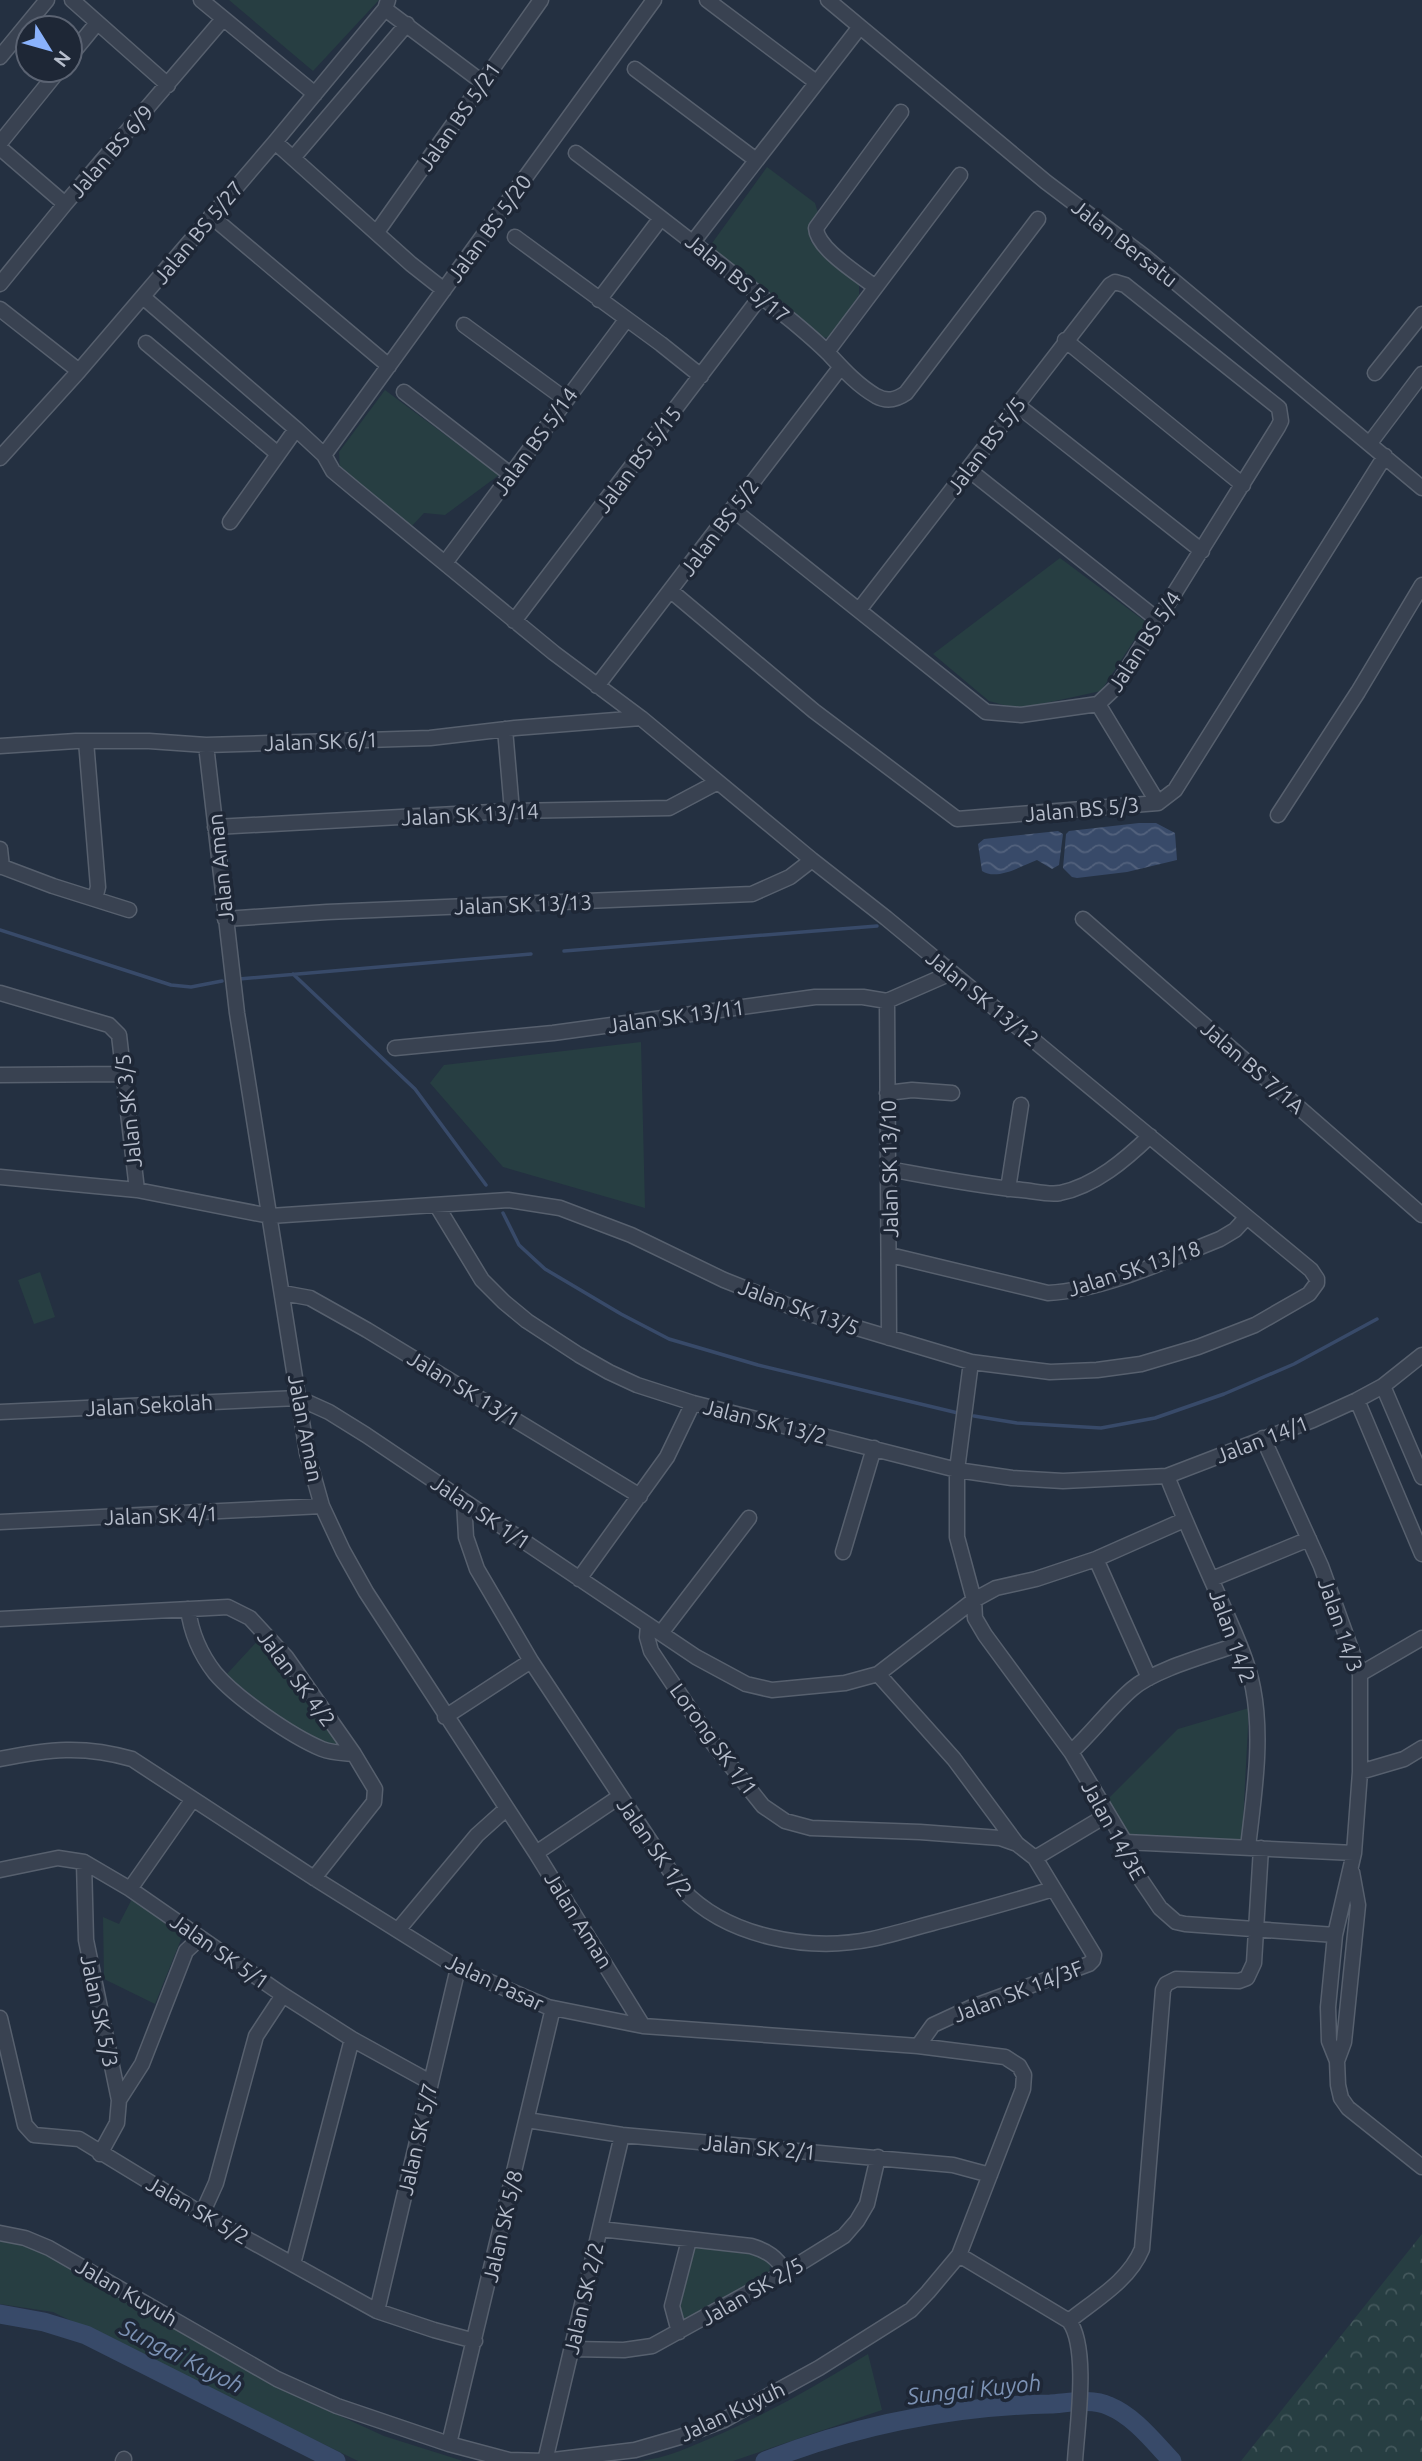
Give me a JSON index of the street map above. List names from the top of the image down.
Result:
{
  "streets": {
    "street": [
      "Jalan BS 5/21",
      "Jalan BS 6/9",
      "Jalan BS 5/20",
      "Jalan BS 5/27",
      "Jalan Bersatu",
      "Jalan BS 5/17",
      "Jalan BS 5/14",
      "Jalan BS 5/5",
      "Jalan BS 5/15",
      "Jalan BS 5/2",
      "Jalan BS 5/4",
      "Jalan SK 6/1",
      "Jalan BS 5/3",
      "Jalan SK 13/14",
      "Jalan Aman",
      "Jalan SK 13/13",
      "Jalan SK 13/12",
      "Jalan SK 13/11",
      "Jalan BS 7/1A",
      "Jalan SK 3/5",
      "Jalan SK 13/10",
      "Jalan SK 13/18",
      "Jalan SK 13/5",
      "Jalan SK 13/1",
      "Jalan Sekolah",
      "Jalan SK 13/2",
      "Jalan 14/1",
      "Jalan SK 1/1",
      "Jalan SK 4/1",
      "Jalan 14/3",
      "Jalan 14/2",
      "Jalan SK 4/2",
      "Lorong SK 1/1",
      "Jalan 14/3E",
      "Jalan SK 1/2",
      "Jalan SK 5/1",
      "Jalan Pasar",
      "Jalan SK 14/3F",
      "Jalan SK 5/3",
      "Jalan SK 5/7",
      "Jalan SK 2/1",
      "Jalan SK 5/2",
      "Jalan SK 5/8",
      "Jalan SK 2/5",
      "Jalan Kuyuh",
      "Jalan SK 2/2"
    ]
  },
  "crossings": [
    ["Jalan BS 5/20", "Jalan SK 13/12"],
    ["Jalan BS 5/27", "Jalan SK 13/12"],
    ["Jalan Bersatu", "Jalan BS 5/3"],
    ["Jalan BS 5/17", "Jalan BS 5/15"],
    ["Jalan BS 5/17", "Jalan BS 5/2"],
    ["Jalan BS 5/14", "Jalan SK 13/12"],
    ["Jalan BS 5/5", "Jalan BS 5/4"],
    ["Jalan BS 5/15", "Jalan SK 13/12"],
    ["Jalan BS 5/2", "Jalan BS 5/4"],
    ["Jalan BS 5/2", "Jalan BS 5/3"],
    ["Jalan BS 5/2", "Jalan SK 13/12"],
    ["Jalan SK 6/1", "Jalan Aman"],
    ["Jalan SK 6/1", "Jalan SK 13/12"],
    ["Jalan SK 13/14", "Jalan Aman"],
    ["Jalan SK 13/14", "Jalan SK 13/12"],
    ["Jalan Aman", "Jalan SK 13/13"],
    ["Jalan Aman", "Jalan SK 13/5"],
    ["Jalan Aman", "Jalan SK 13/1"],
    ["Jalan Aman", "Jalan Sekolah"],
    ["Jalan Aman", "Jalan SK 1/1"],
    ["Jalan Aman", "Jalan SK 4/1"],
    ["Jalan Aman", "Jalan Pasar"],
    ["Jalan SK 13/13", "Jalan SK 13/12"],
    ["Jalan SK 13/12", "Jalan SK 13/18"],
    ["Jalan SK 13/12", "Jalan SK 13/5"],
    ["Jalan SK 13/11", "Jalan SK 13/10"],
    ["Jalan SK 3/5", "Jalan SK 13/5"],
    ["Jalan SK 13/10", "Jalan SK 13/18"],
    ["Jalan SK 13/10", "Jalan SK 13/5"],
    ["Jalan SK 13/5", "Jalan SK 13/2"],
    ["Jalan SK 13/5", "Jalan 14/3E"],
    ["Jalan Sekolah", "Jalan SK 1/1"],
    ["Jalan SK 13/2", "Jalan 14/1"],
    ["Jalan SK 13/2", "Jalan 14/2"],
    ["Jalan SK 13/2", "Jalan 14/3E"],
    ["Jalan 14/1", "Jalan 14/3"],
    ["Jalan 14/1", "Jalan 14/2"],
    ["Jalan SK 1/1", "Jalan 14/2"],
    ["Jalan SK 1/1", "Lorong SK 1/1"],
    ["Jalan SK 1/1", "Jalan 14/3E"],
    ["Jalan SK 1/1", "Jalan SK 1/2"],
    ["Jalan 14/3", "Jalan 14/3E"],
    ["Jalan 14/2", "Jalan 14/3E"],
    ["Jalan SK 4/2", "Jalan Pasar"],
    ["Jalan SK 1/2", "Jalan SK 14/3F"],
    ["Jalan SK 5/1", "Jalan SK 5/3"],
    ["Jalan SK 5/1", "Jalan SK 5/7"],
    ["Jalan Pasar", "Jalan SK 14/3F"],
    ["Jalan Pasar", "Jalan SK 5/7"],
    ["Jalan Pasar", "Jalan SK 5/8"],
    ["Jalan Pasar", "Jalan Kuyuh"],
    ["Jalan SK 5/3", "Jalan SK 5/2"],
    ["Jalan SK 5/7", "Jalan SK 5/2"],
    ["Jalan SK 2/1", "Jalan SK 5/8"],
    ["Jalan SK 2/1", "Jalan SK 2/5"],
    ["Jalan SK 2/1", "Jalan Kuyuh"],
    ["Jalan SK 2/1", "Jalan SK 2/2"],
    ["Jalan SK 5/2", "Jalan SK 5/8"],
    ["Jalan SK 5/8", "Jalan Kuyuh"],
    ["Jalan SK 2/5", "Jalan SK 2/2"],
    ["Jalan Kuyuh", "Jalan SK 2/2"]
  ],
  "water": ["Sungai Kuyoh"],
  "north": "bottom right"
}
